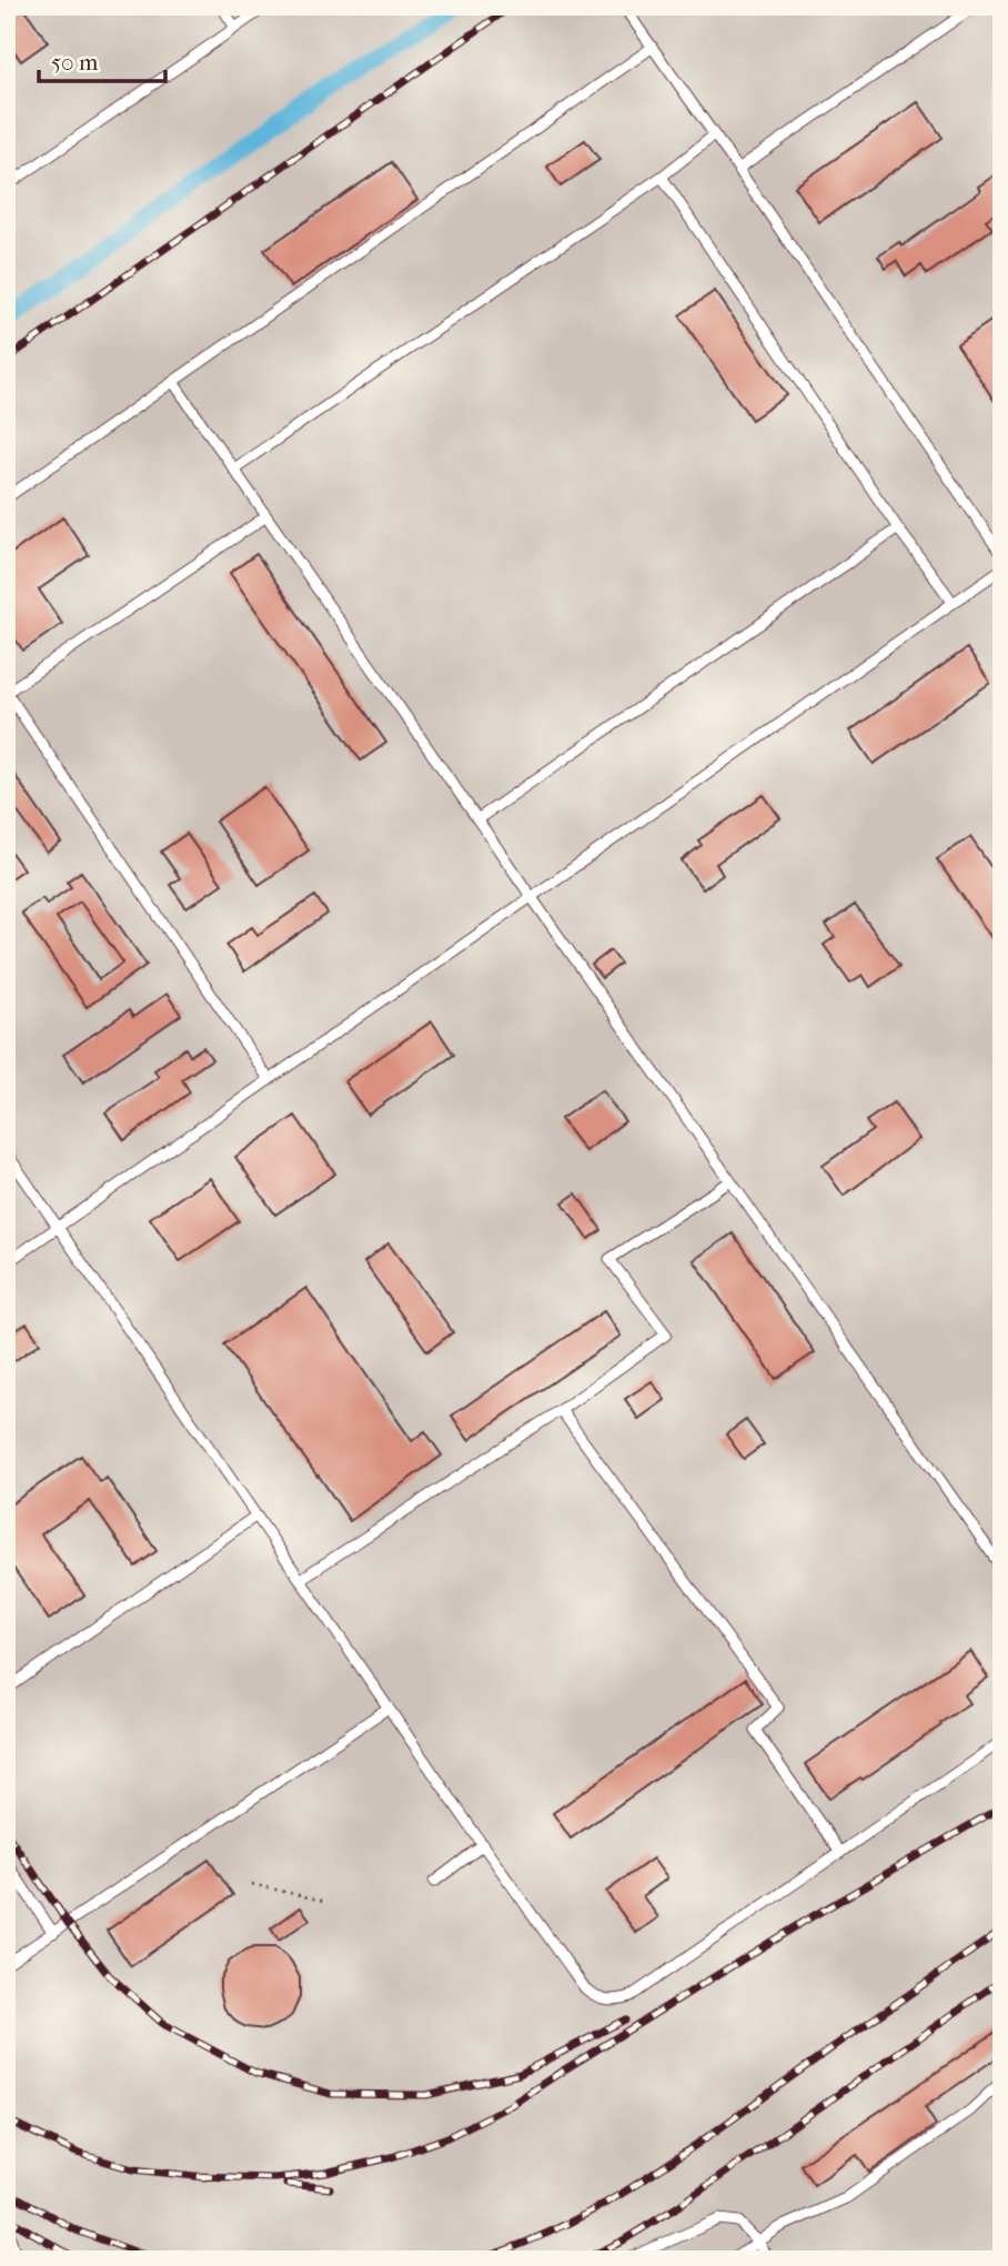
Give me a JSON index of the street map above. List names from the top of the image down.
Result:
{
  "scale_bar": "50 m"
}
